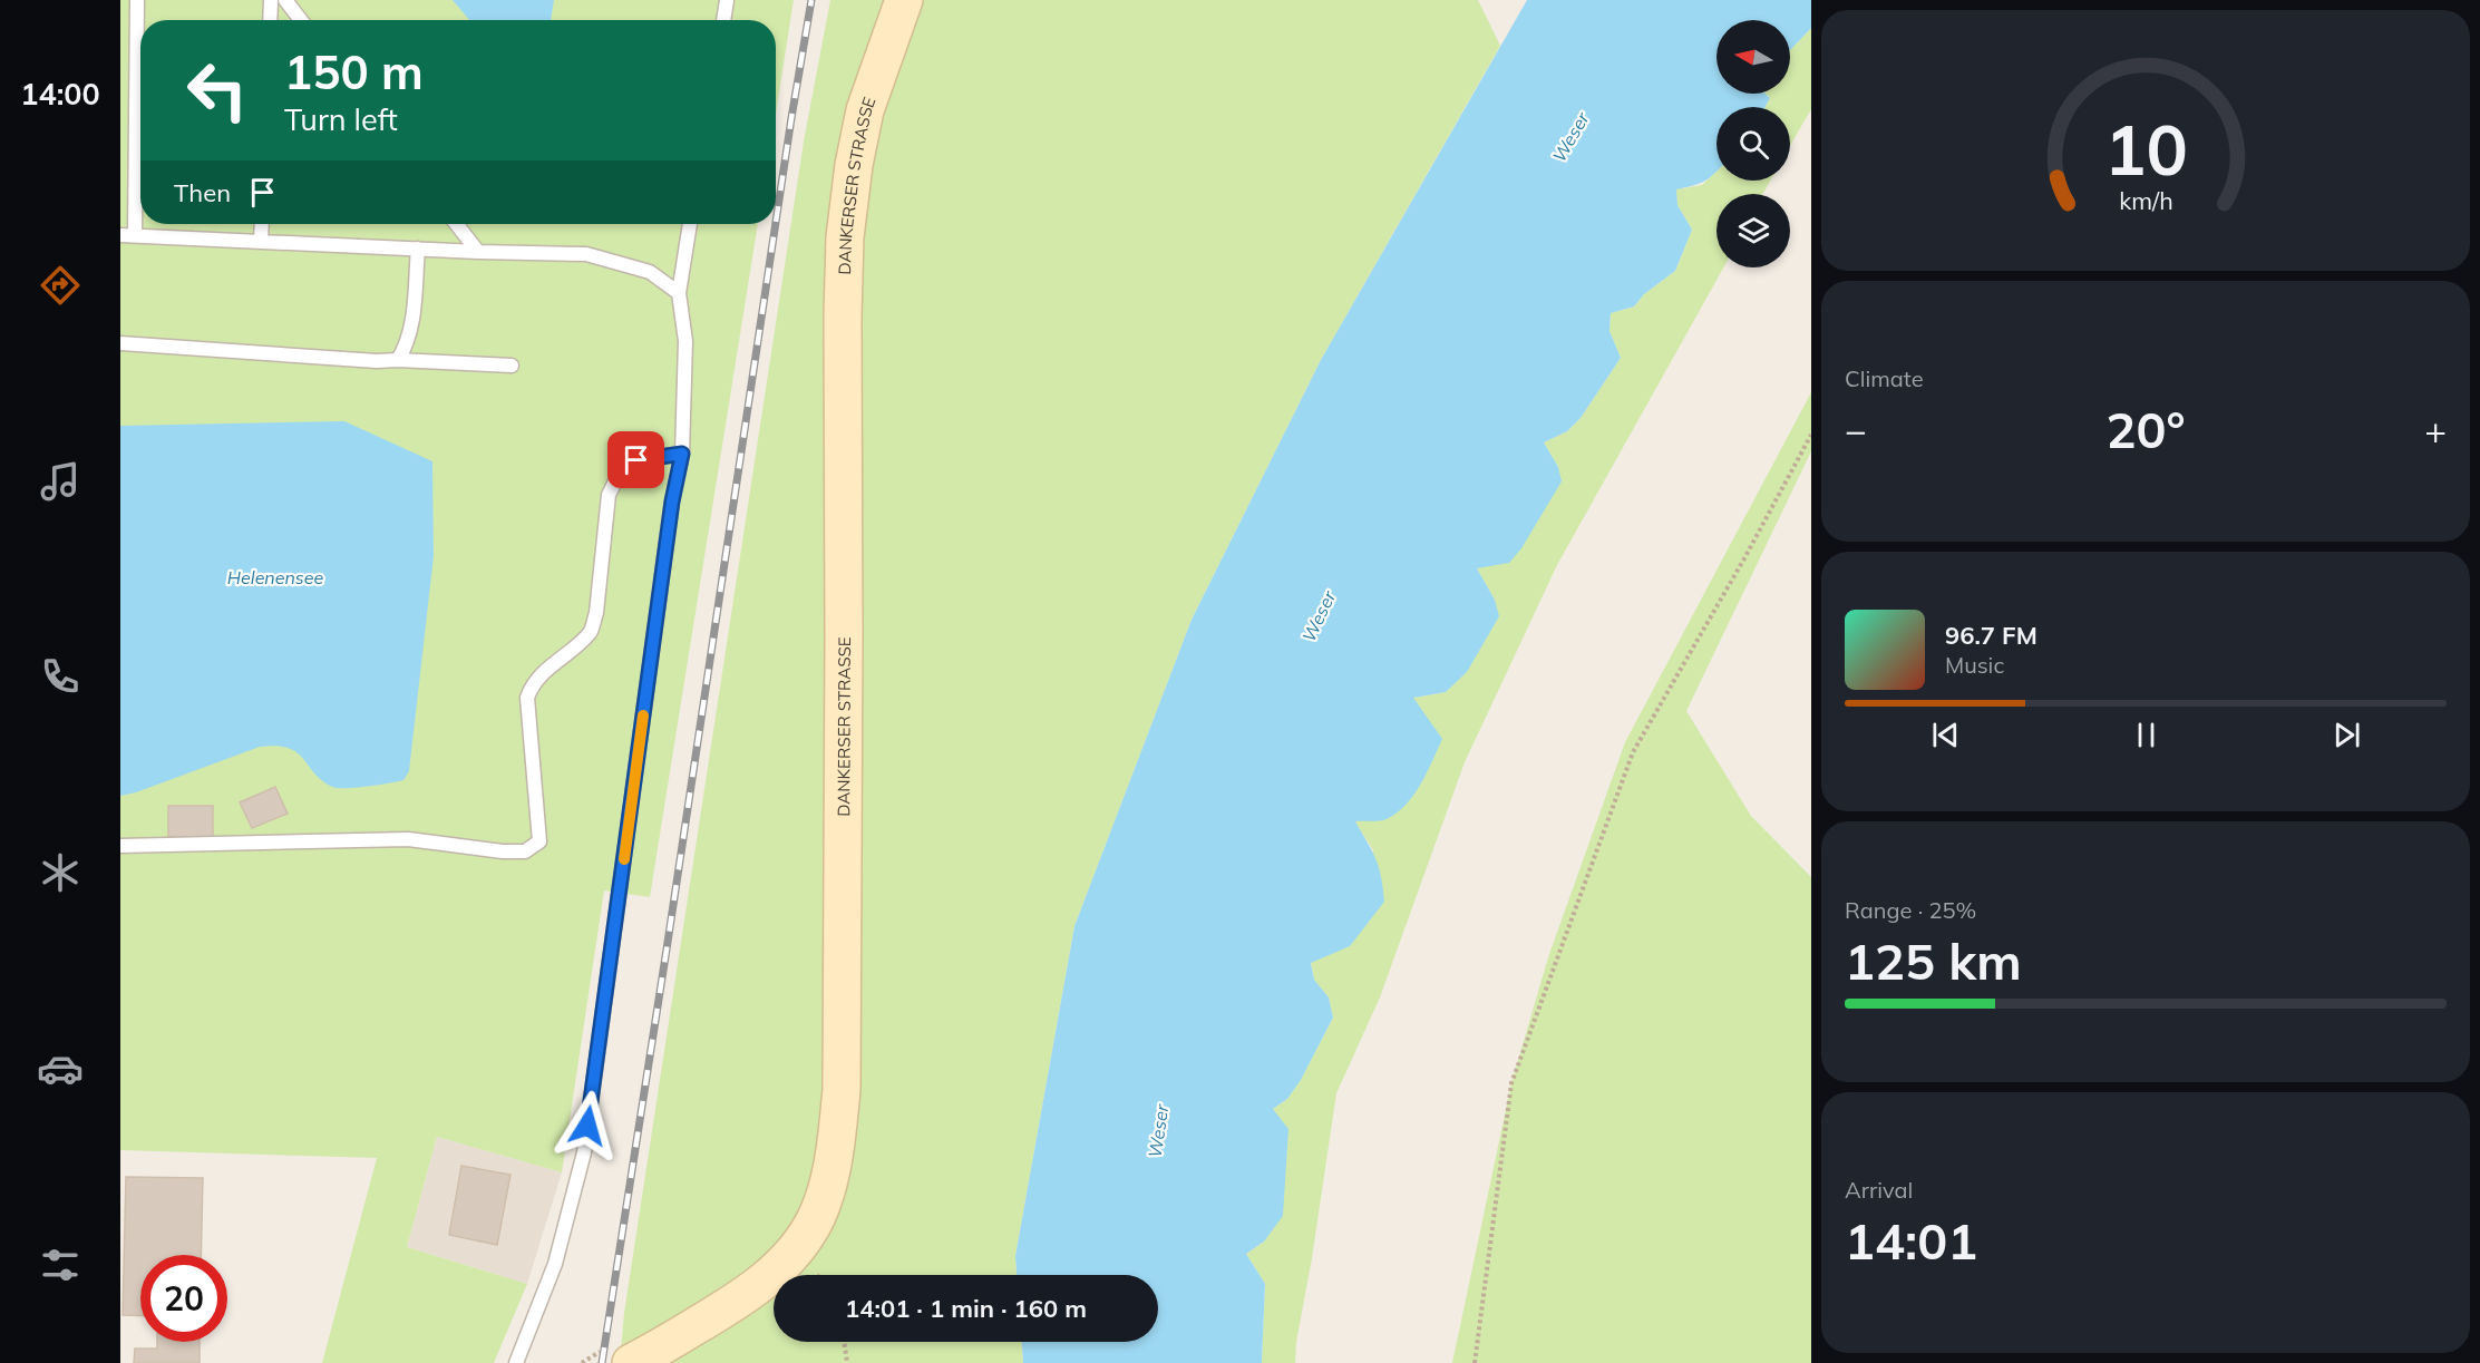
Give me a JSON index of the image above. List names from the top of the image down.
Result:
{
  "streets": {
    "main road": ["DANKERSER STRASSE"]
  },
  "water": ["Weser", "Helenensee"],
  "north": "left",
  "page": {
    "tabs": "14:00",
    "turn": ["150 m", "Turn left"],
    "then": "Then",
    "tile": [
      "Climate",
      ["Range · 25%", "125 km"],
      ["Arrival", "14:01"]
    ],
    "heat": ["−", "20°", "+"],
    "song": ["96.7 FM", "Music"],
    "limit": "20",
    "trip": "14:01 · 1 min · 160 m",
    "gauge": ["10", "km/h"]
  }
}
